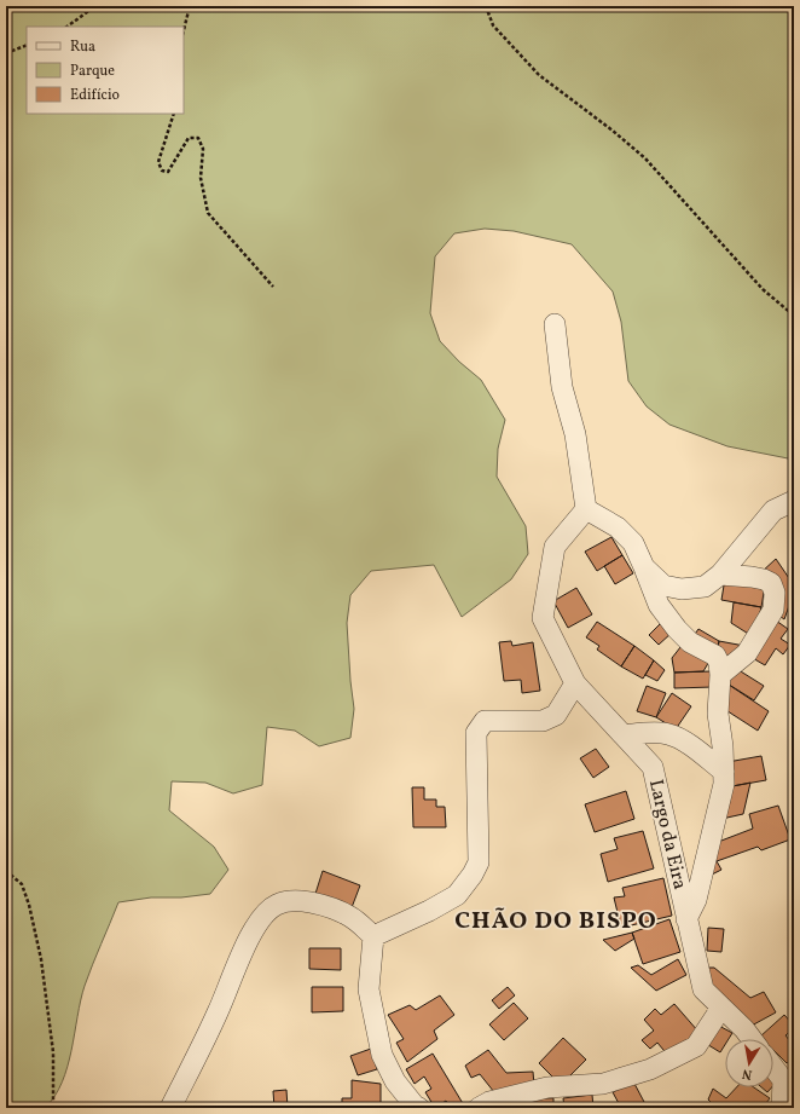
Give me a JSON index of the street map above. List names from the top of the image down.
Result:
{
  "streets": {
    "street": ["Largo da Eira"]
  },
  "districts": ["CHÃO DO BISPO"],
  "legend": ["Rua", "Parque", "Edifício"],
  "north": "bottom"
}
